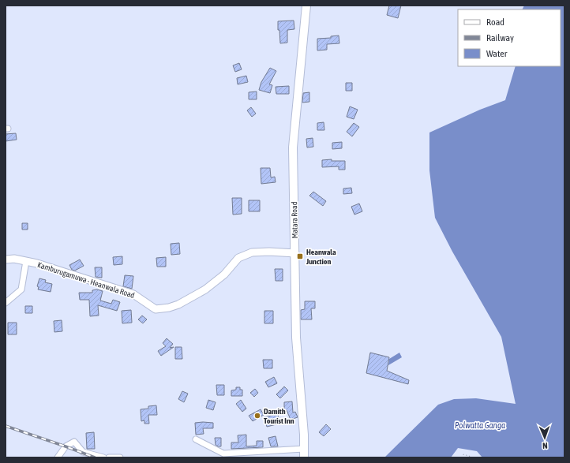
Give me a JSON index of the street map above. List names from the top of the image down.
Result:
{
  "streets": {
    "highway": ["Matara Road"],
    "main road": ["Kamburugamuwa - Heanwala Road"]
  },
  "crossings": [
    ["Matara Road", "Kamburugamuwa - Heanwala Road"]
  ],
  "water": ["Polwatta Ganga"],
  "places": {
    "transit": ["Heanwala Junction"],
    "other": ["Damith Tourist Inn"]
  },
  "legend": ["Road", "Railway", "Water"],
  "north": "bottom"
}
